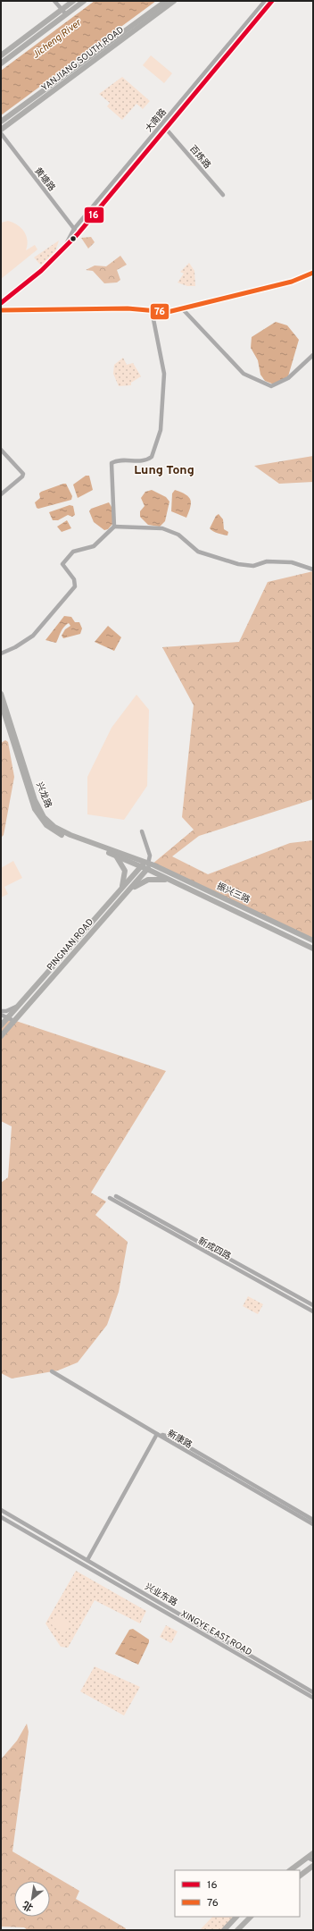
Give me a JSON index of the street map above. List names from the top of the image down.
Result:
{
  "streets": {
    "main road": [
      "YANJIANG SOUTH ROAD",
      "兴龙路",
      "振兴三路",
      "PINGNAN ROAD"
    ],
    "street": [
      "大南路",
      "百炼路",
      "黄塘路",
      "新成四路",
      "新康路",
      "兴业东路",
      "XINGYE EAST ROAD"
    ]
  },
  "crossings": [
    ["大南路", "百炼路"],
    ["大南路", "黄塘路"],
    ["兴龙路", "振兴三路"],
    ["兴龙路", "PINGNAN ROAD"],
    ["振兴三路", "PINGNAN ROAD"]
  ],
  "districts": ["Lung Tong"],
  "water": ["Jicheng River"],
  "lines": ["transit line 16", "transit line 76"],
  "legend": ["16", "76"],
  "north": "bottom left"
}
